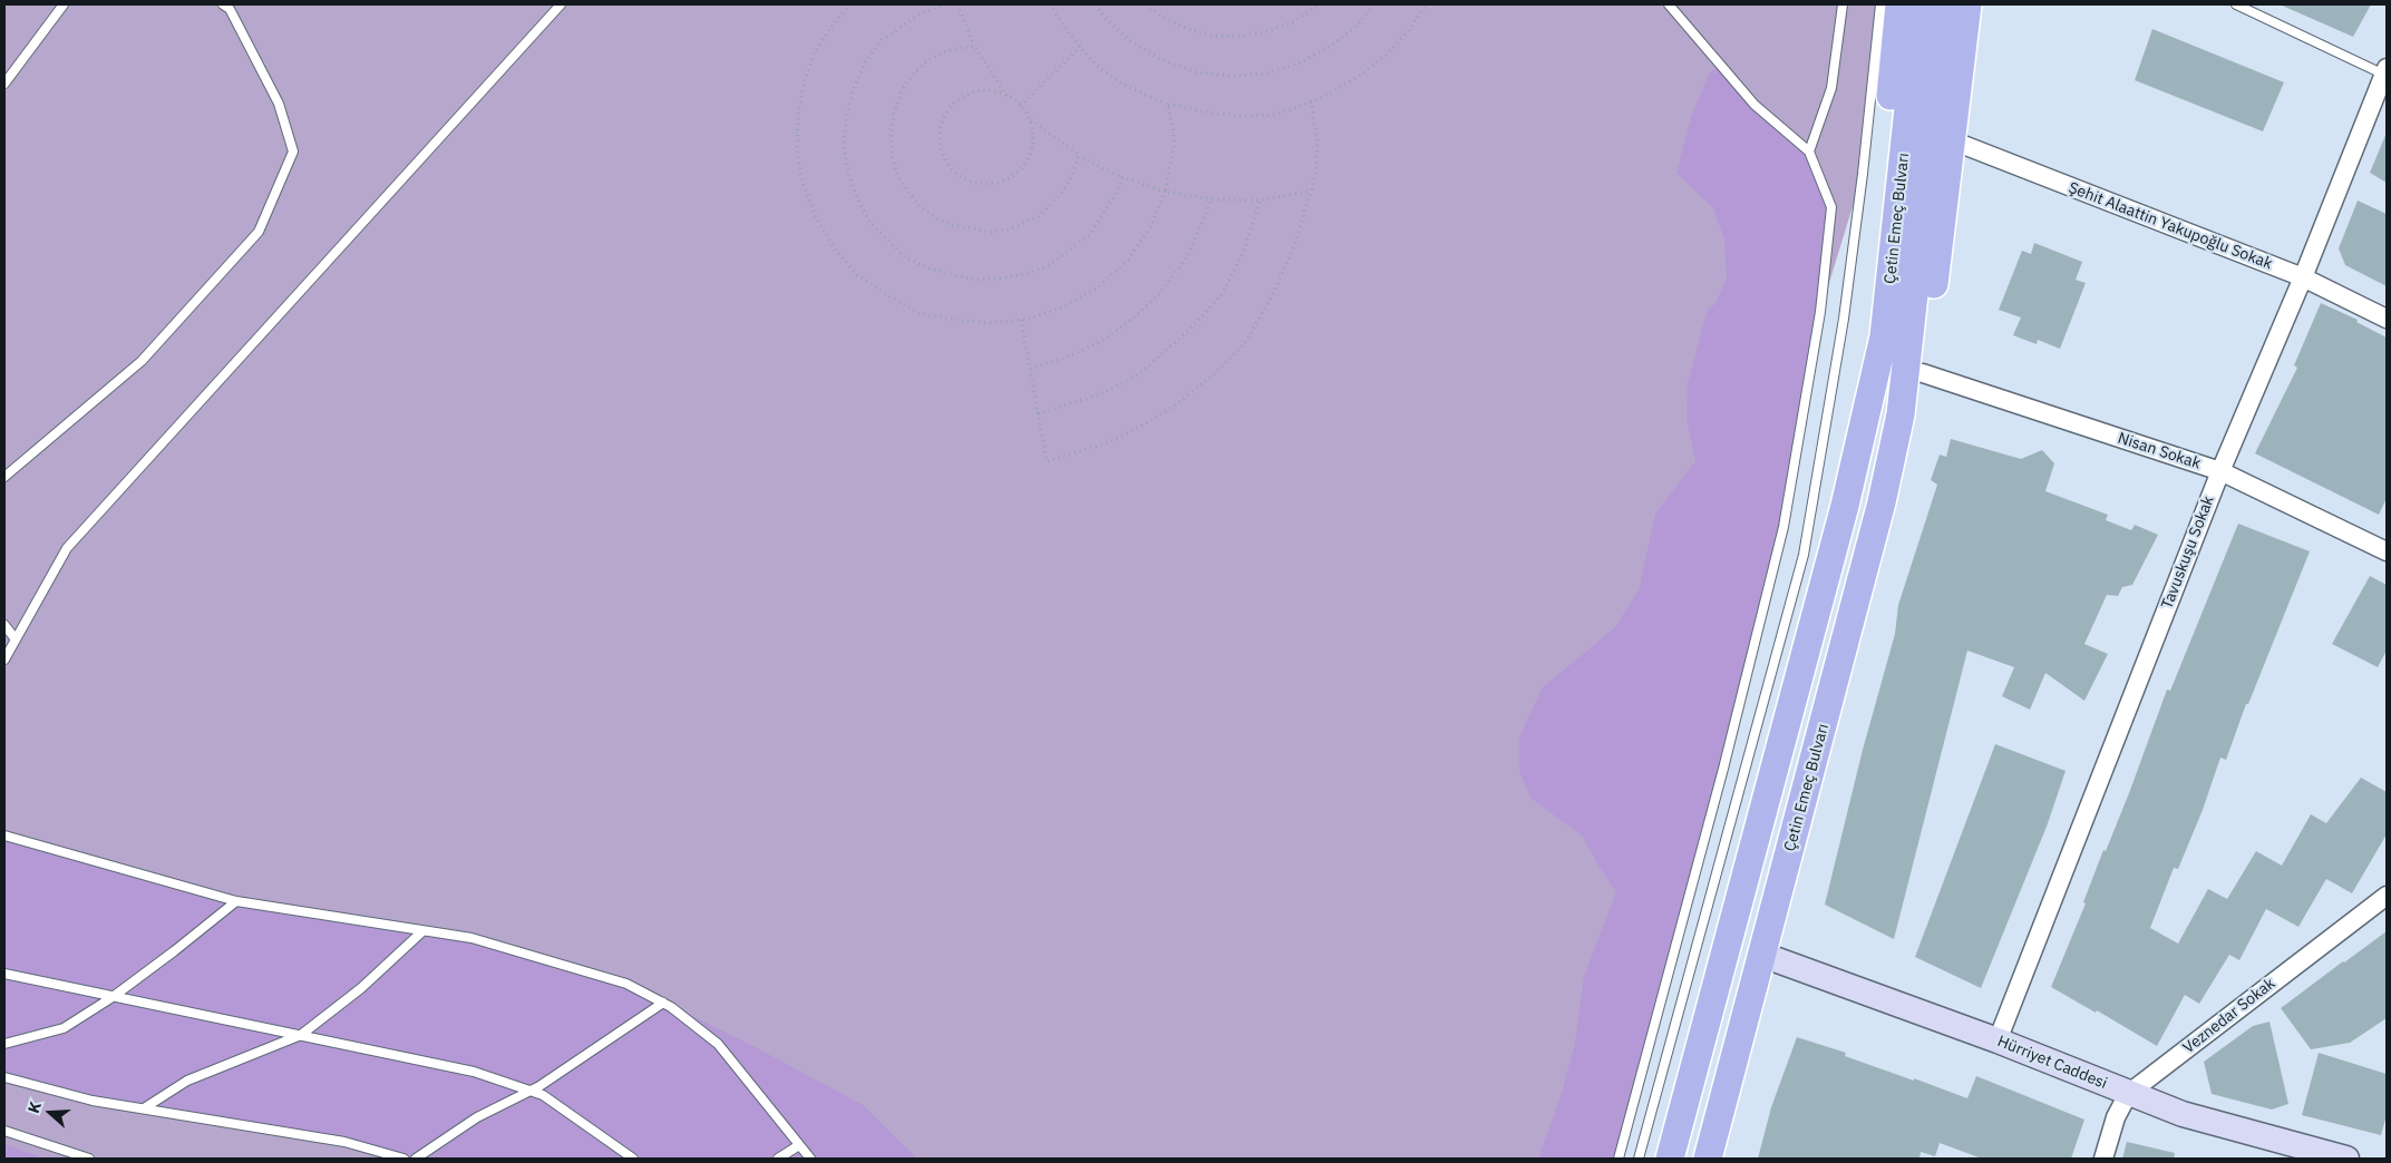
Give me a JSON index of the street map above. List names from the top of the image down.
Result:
{
  "streets": {
    "main road": ["Çetin Emeç Bulvarı"],
    "street": [
      "Şehit Alaattin Yakupoğlu Sokak",
      "Nisan Sokak",
      "Tavuskuşu Sokak",
      "Veznedar Sokak",
      "Hürriyet Caddesi"
    ]
  },
  "crossings": [
    ["Çetin Emeç Bulvarı", "Şehit Alaattin Yakupoğlu Sokak"],
    ["Çetin Emeç Bulvarı", "Nisan Sokak"],
    ["Çetin Emeç Bulvarı", "Hürriyet Caddesi"],
    ["Şehit Alaattin Yakupoğlu Sokak", "Tavuskuşu Sokak"],
    ["Nisan Sokak", "Tavuskuşu Sokak"],
    ["Tavuskuşu Sokak", "Hürriyet Caddesi"],
    ["Veznedar Sokak", "Hürriyet Caddesi"]
  ],
  "north": "left"
}
